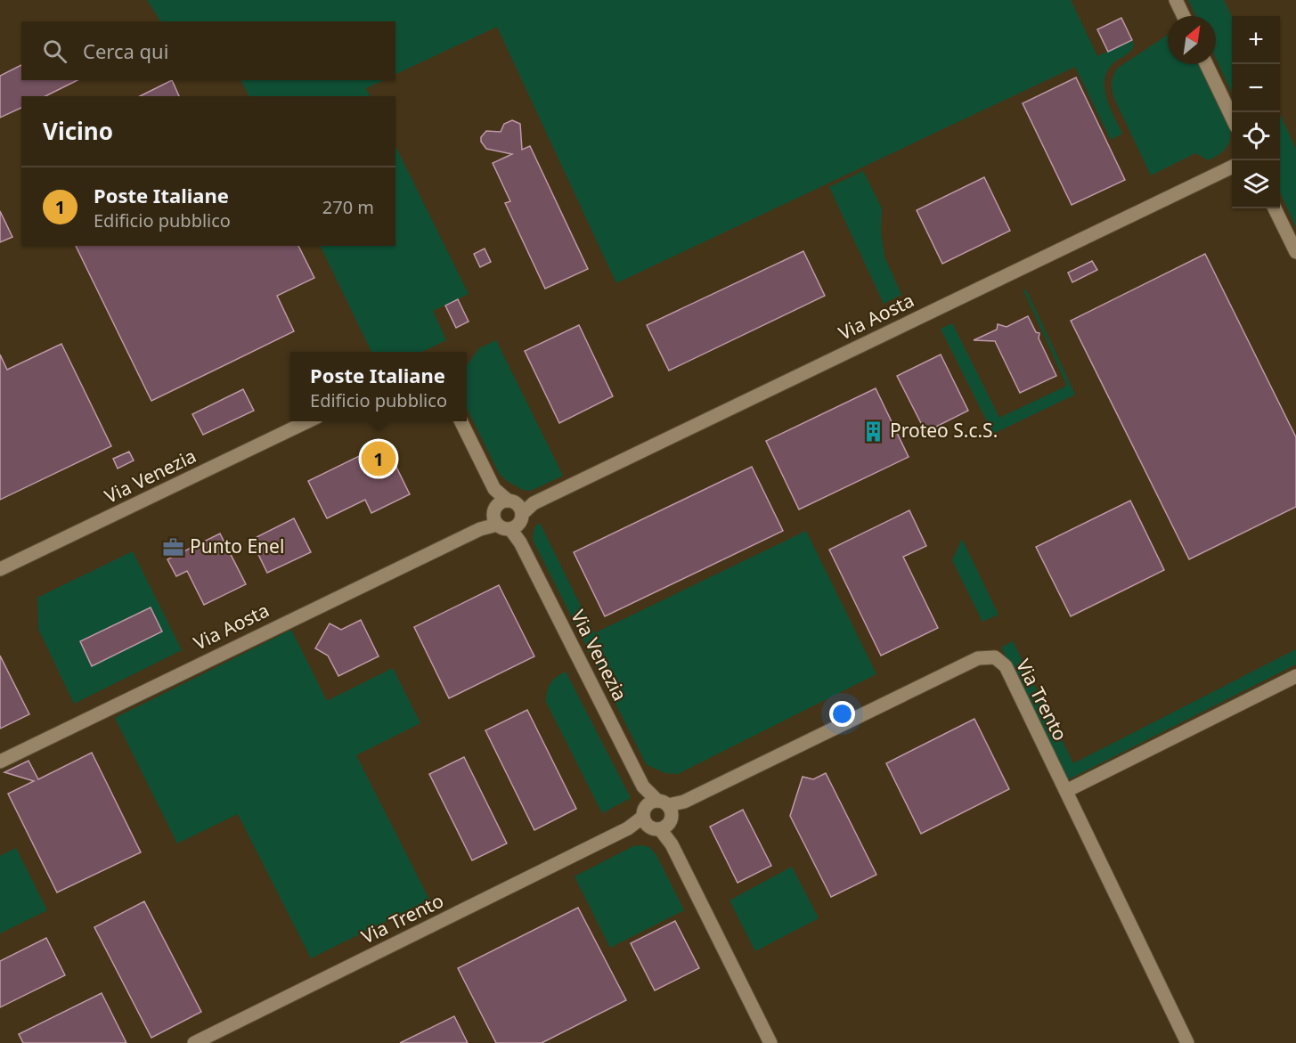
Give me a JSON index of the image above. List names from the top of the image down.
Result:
{
  "streets": {
    "street": ["Via Aosta", "Via Venezia", "Via Trento"]
  },
  "crossings": [
    ["Via Aosta", "Via Venezia"],
    ["Via Venezia", "Via Trento"]
  ],
  "places": {
    "building": ["Proteo S.c.S."],
    "office": ["Punto Enel"]
  },
  "north": "top right",
  "page": {
    "map_buttons": ["+", "−"],
    "search": "Cerca qui",
    "heading": "Vicino",
    "list": [
      {
        "mark": "1",
        "name": "Poste Italiane",
        "note": "Edificio pubblico",
        "value": "270 m"
      }
    ],
    "popup": ["Poste Italiane", "Edificio pubblico"],
    "pins": "1"
  }
}
